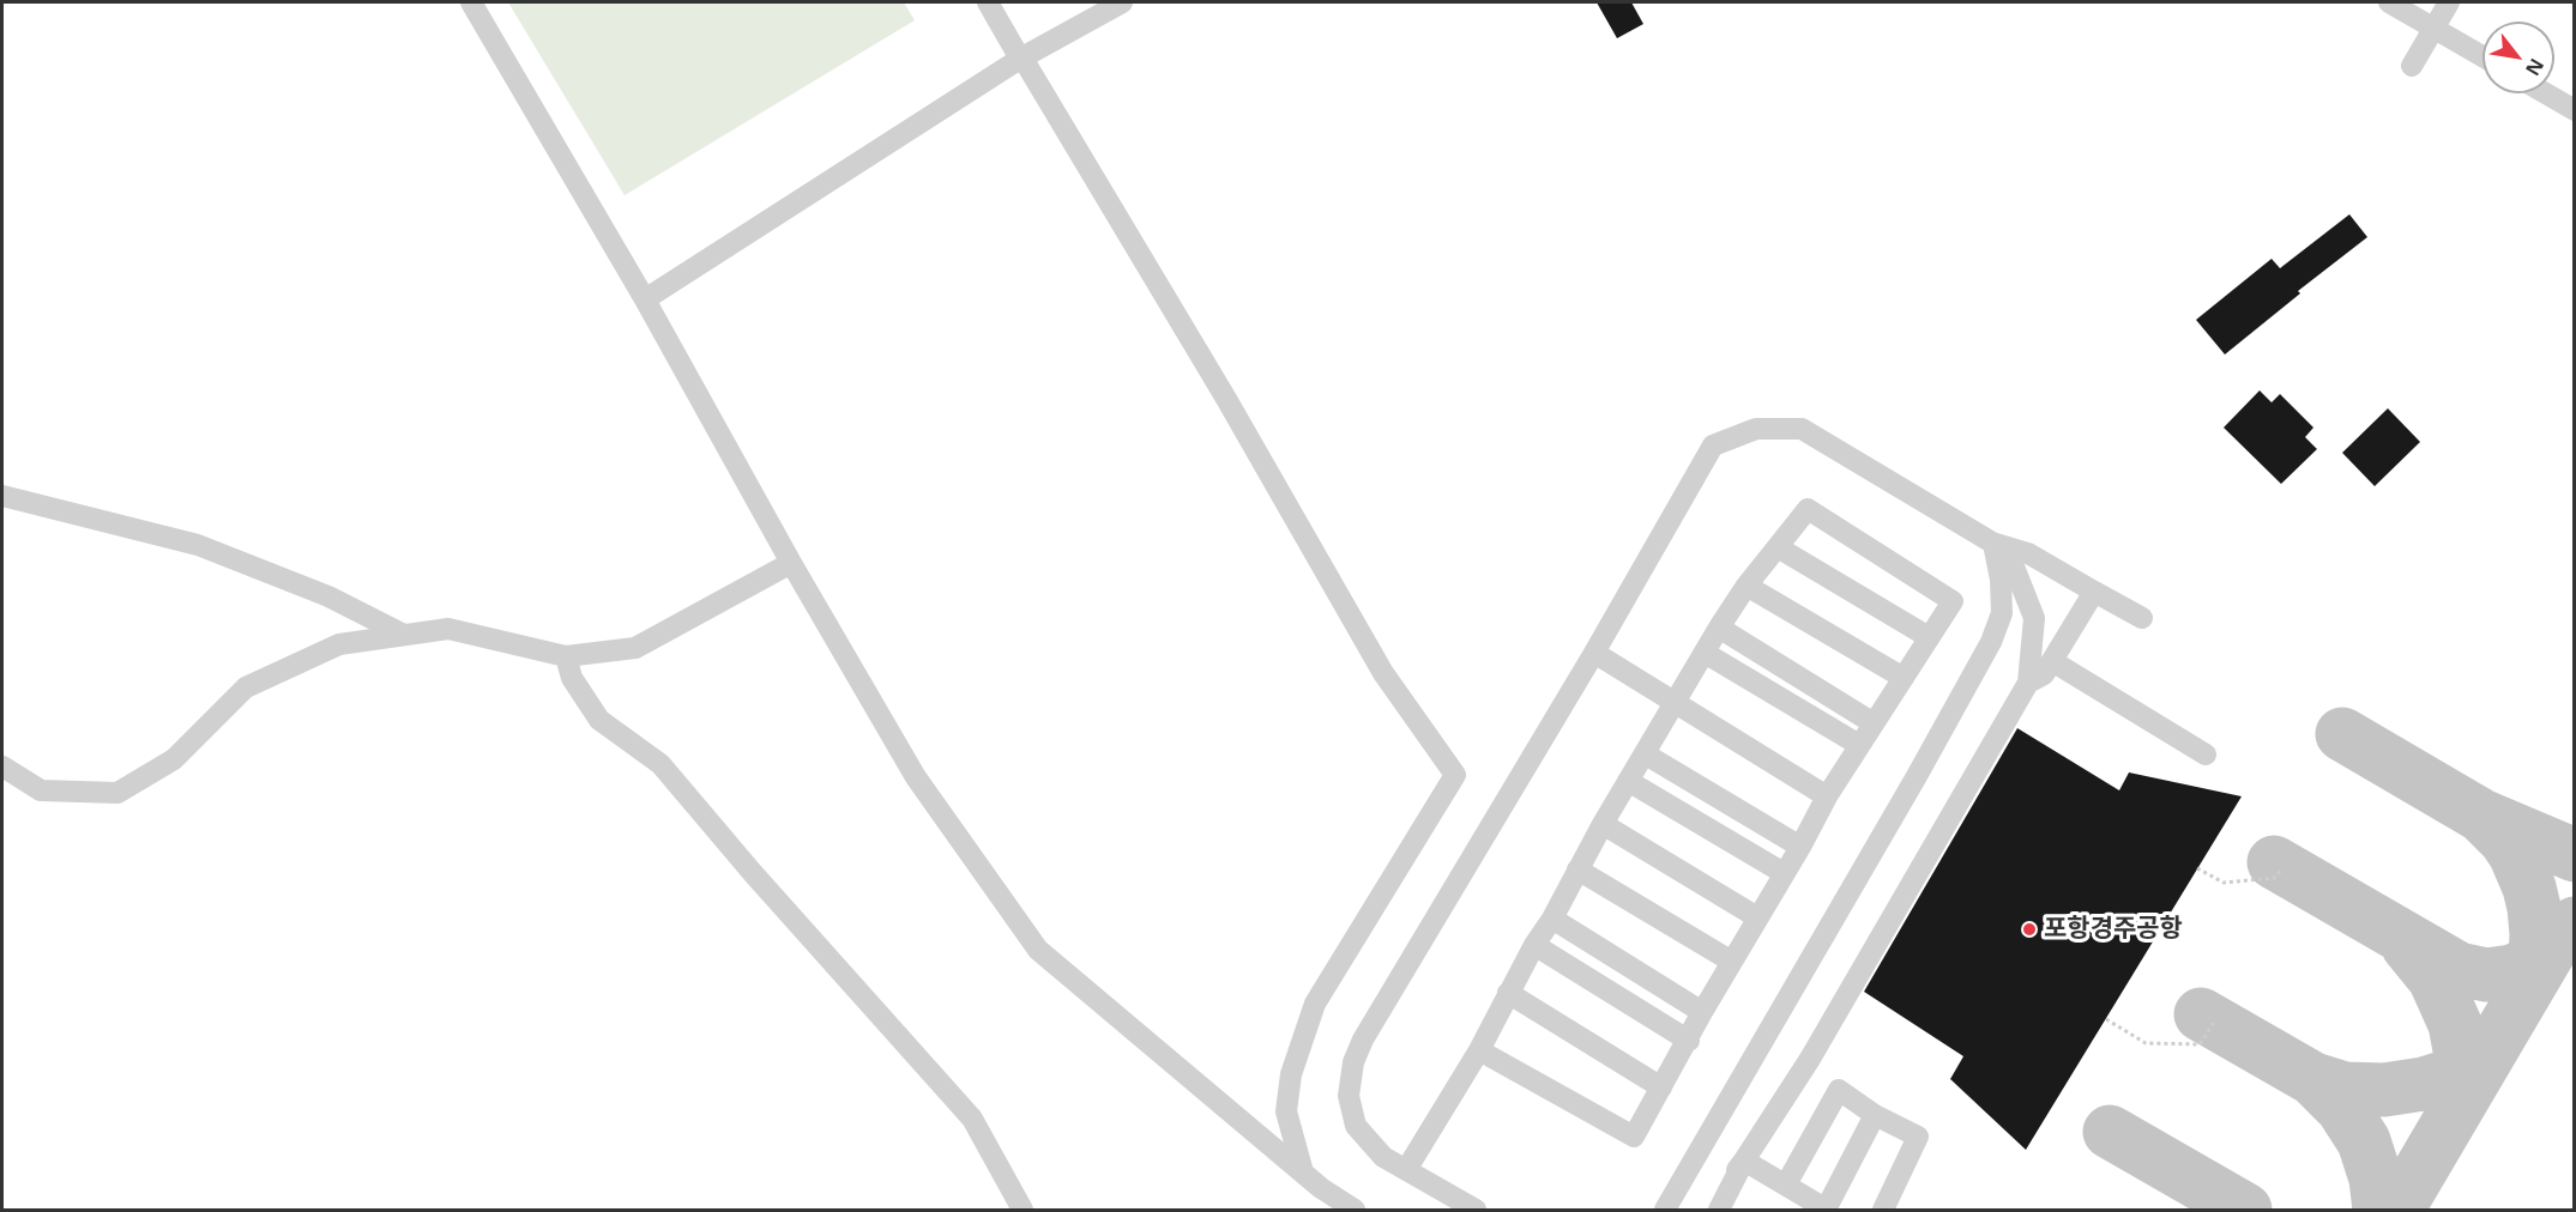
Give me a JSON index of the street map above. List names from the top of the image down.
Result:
{
  "places": ["포항경주공항"],
  "north": "bottom right"
}
